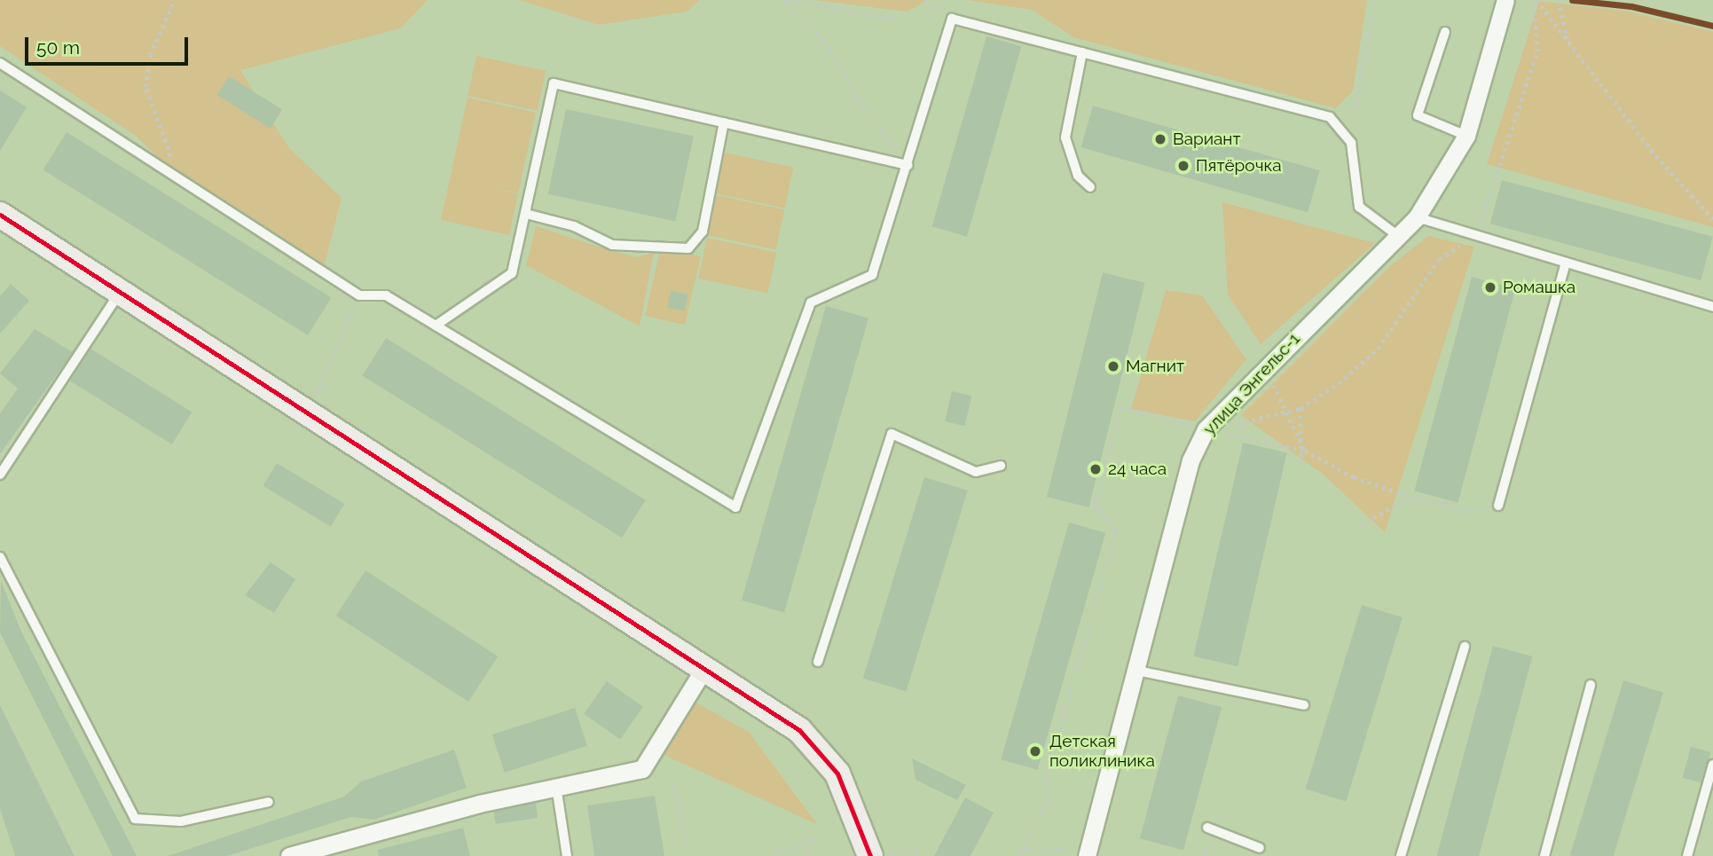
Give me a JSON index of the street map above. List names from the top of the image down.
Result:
{
  "streets": {
    "street": ["улица Энгельс-1"]
  },
  "places": [
    "Вариант",
    "Пятёрочка",
    "Ромашка",
    "Магнит",
    "24 часа",
    "Детская поликлиника"
  ],
  "scale_bar": "50 m"
}
